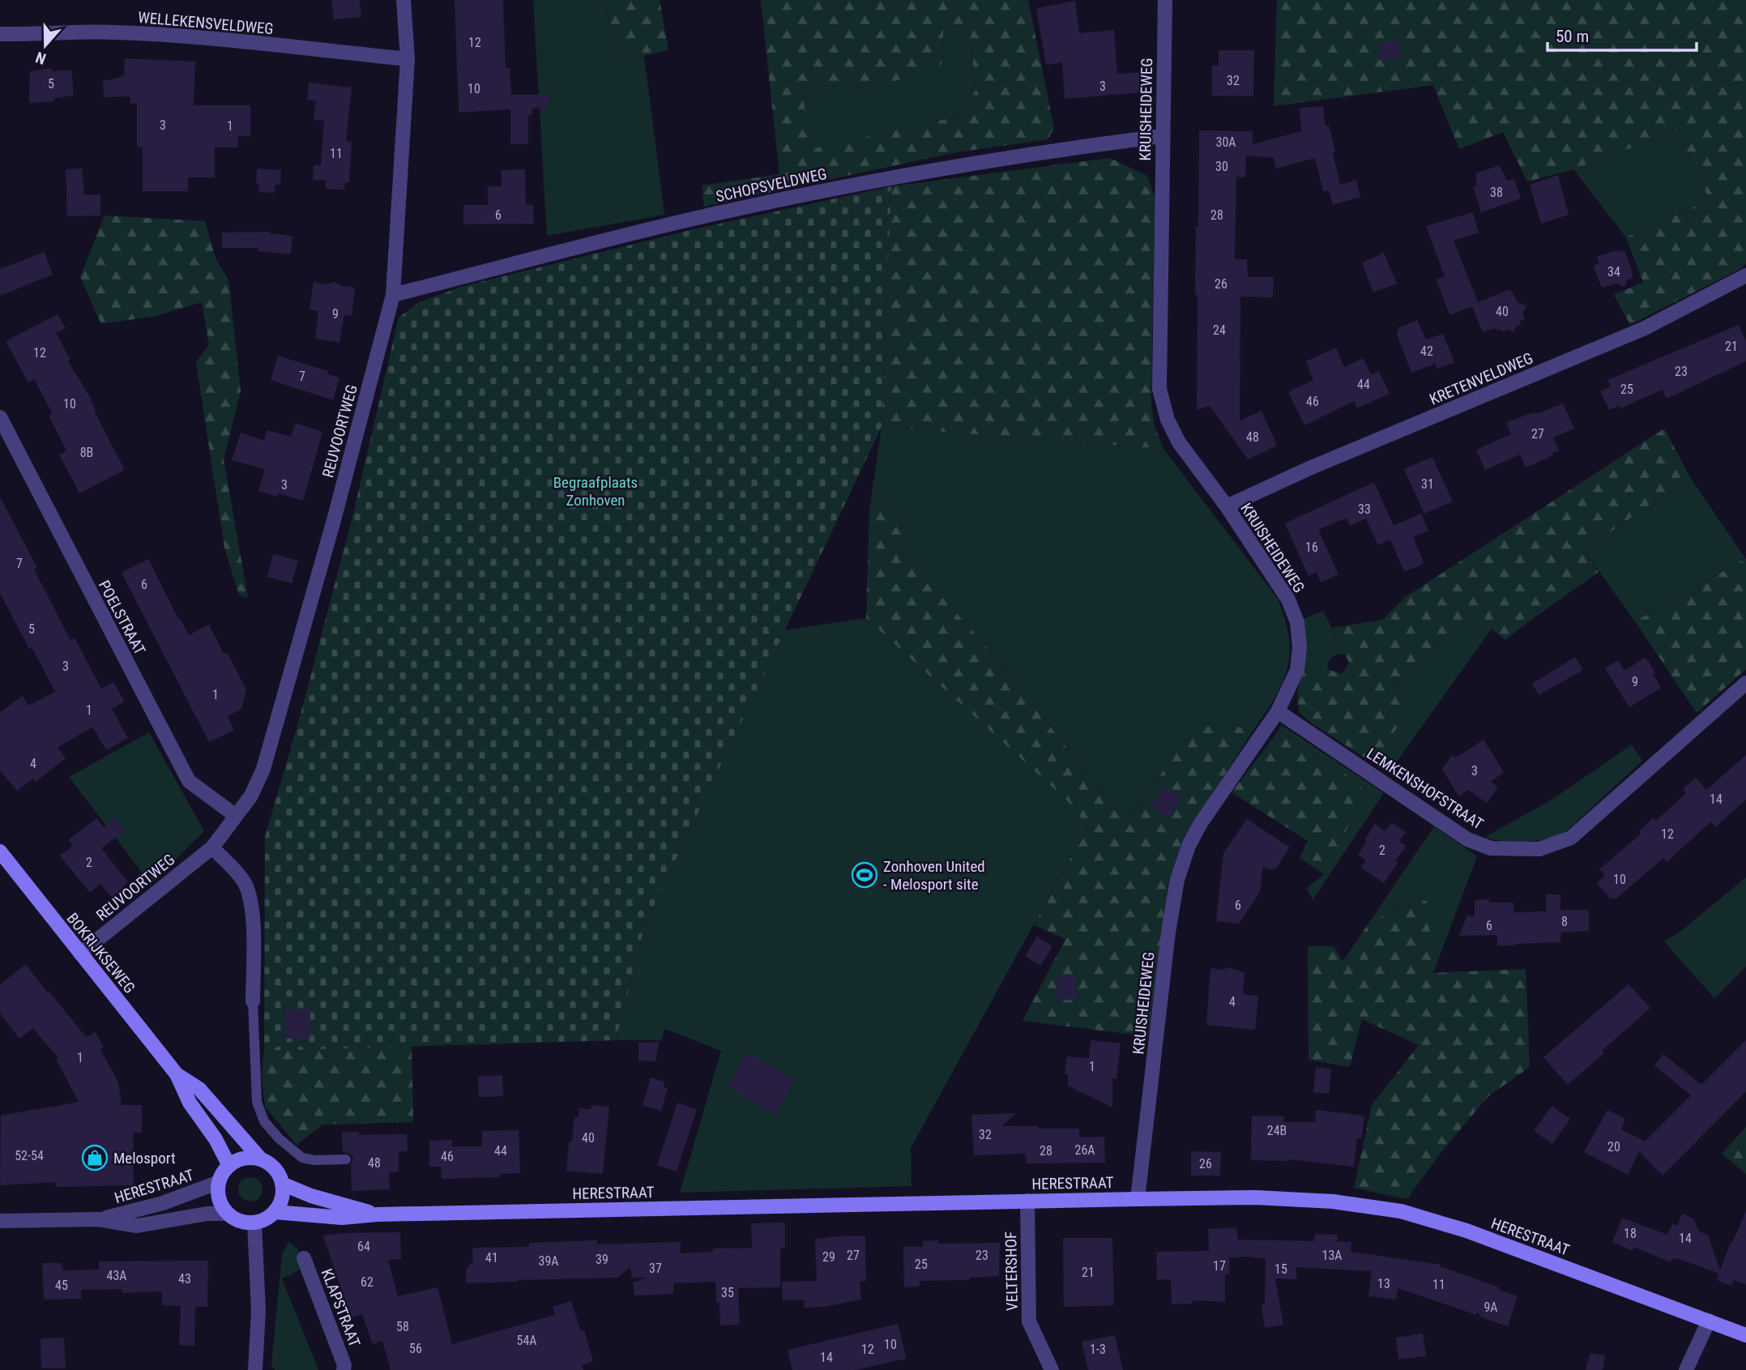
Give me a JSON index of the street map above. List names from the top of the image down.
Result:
{
  "streets": {
    "street": [
      "WELLEKENSVELDWEG",
      "KRUISHEIDEWEG",
      "SCHOPSVELDWEG",
      "KRETENVELDWEG",
      "REUVOORTWEG",
      "POELSTRAAT",
      "LEMKENSHOFSTRAAT",
      "BOKRIJKSEWEG",
      "HERESTRAAT",
      "VELTERSHOF",
      "KLAPSTRAAT"
    ]
  },
  "crossings": [
    ["WELLEKENSVELDWEG", "REUVOORTWEG"],
    ["KRUISHEIDEWEG", "SCHOPSVELDWEG"],
    ["KRUISHEIDEWEG", "KRETENVELDWEG"],
    ["KRUISHEIDEWEG", "LEMKENSHOFSTRAAT"],
    ["KRUISHEIDEWEG", "HERESTRAAT"],
    ["SCHOPSVELDWEG", "REUVOORTWEG"],
    ["REUVOORTWEG", "POELSTRAAT"],
    ["REUVOORTWEG", "BOKRIJKSEWEG"],
    ["BOKRIJKSEWEG", "HERESTRAAT"],
    ["HERESTRAAT", "VELTERSHOF"]
  ],
  "parks": ["Begraafplaats Zonhoven"],
  "places": {
    "sports": ["Zonhoven United - Melosport site"],
    "shop": ["Melosport"]
  },
  "house_numbers": [
    "12",
    "32",
    "5",
    "3",
    "10",
    "3",
    "1",
    "30A",
    "11",
    "30",
    "38",
    "6",
    "28",
    "34",
    "26",
    "40",
    "9",
    "24",
    "21",
    "42",
    "12",
    "23",
    "7",
    "44",
    "25",
    "46",
    "10",
    "27",
    "48",
    "8B",
    "31",
    "3",
    "33",
    "16",
    "7",
    "6",
    "5",
    "3",
    "9",
    "1",
    "1",
    "4",
    "3",
    "14",
    "12",
    "2",
    "2",
    "10",
    "6",
    "8",
    "6",
    "4",
    "1",
    "1",
    "24B",
    "32",
    "40",
    "20",
    "26A",
    "44",
    "28",
    "52-54",
    "46",
    "48",
    "26",
    "18",
    "14",
    "64",
    "27",
    "23",
    "13A",
    "29",
    "41",
    "39",
    "39A",
    "25",
    "17",
    "37",
    "15",
    "21",
    "43A",
    "43",
    "62",
    "13",
    "11",
    "45",
    "35",
    "9A",
    "58",
    "54A",
    "10",
    "56",
    "12",
    "1-3",
    "14"
  ],
  "scale_bar": "50 m",
  "north": "bottom"
}
